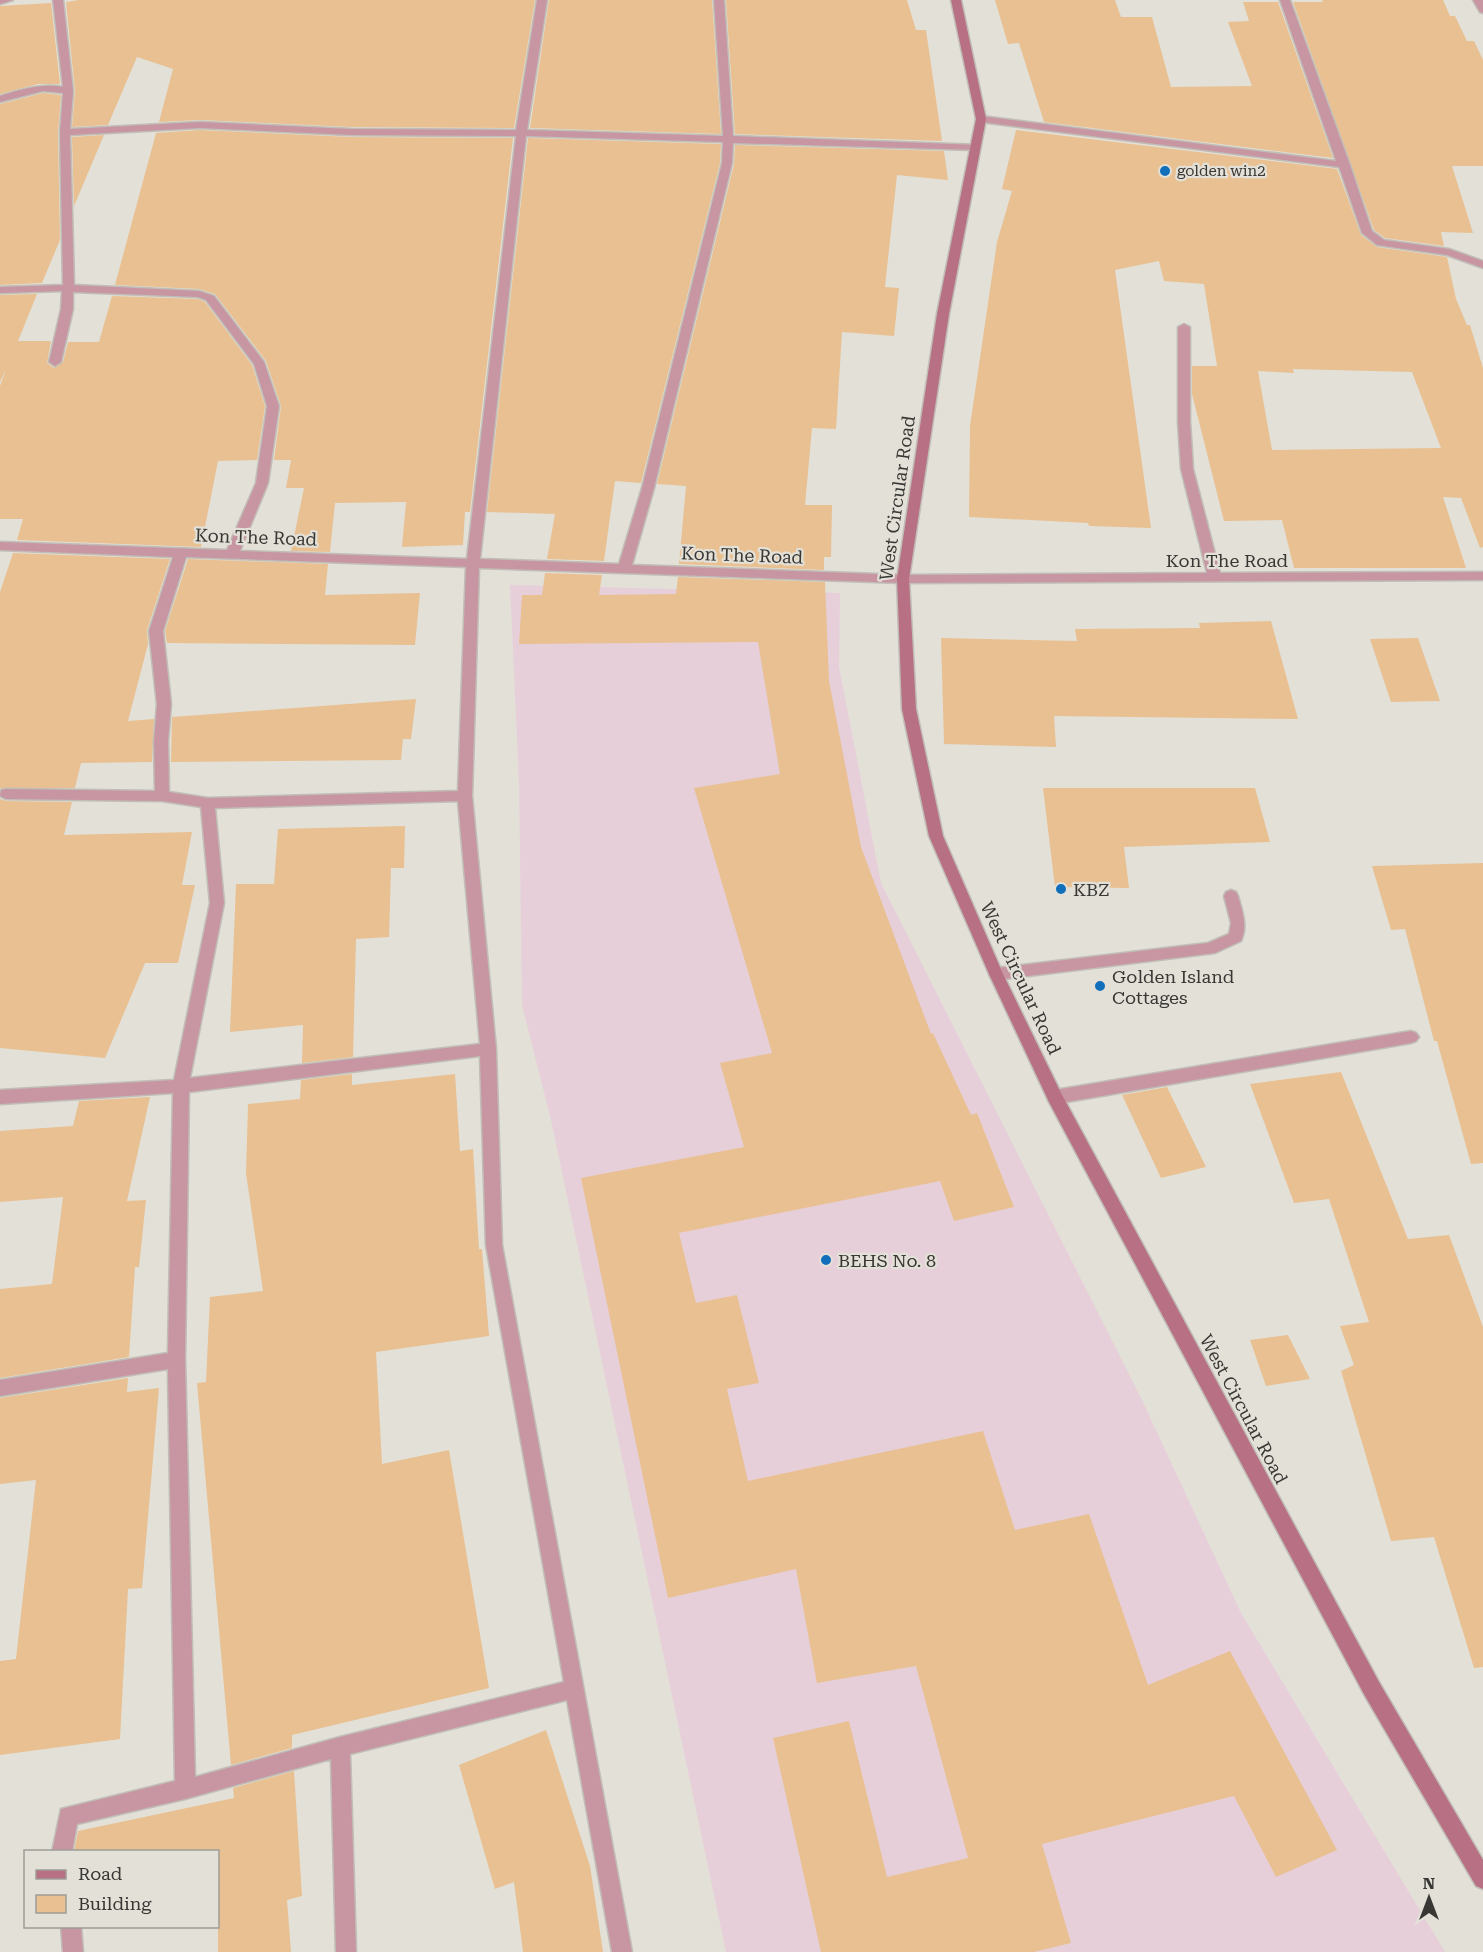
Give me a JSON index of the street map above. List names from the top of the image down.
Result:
{
  "streets": {
    "street": ["West Circular Road", "Kon The Road"]
  },
  "crossings": [
    ["West Circular Road", "Kon The Road"]
  ],
  "places": [
    "golden win2",
    "KBZ",
    "Golden Island Cottages",
    "BEHS No. 8"
  ],
  "legend": ["Road", "Building"],
  "north": "top"
}
